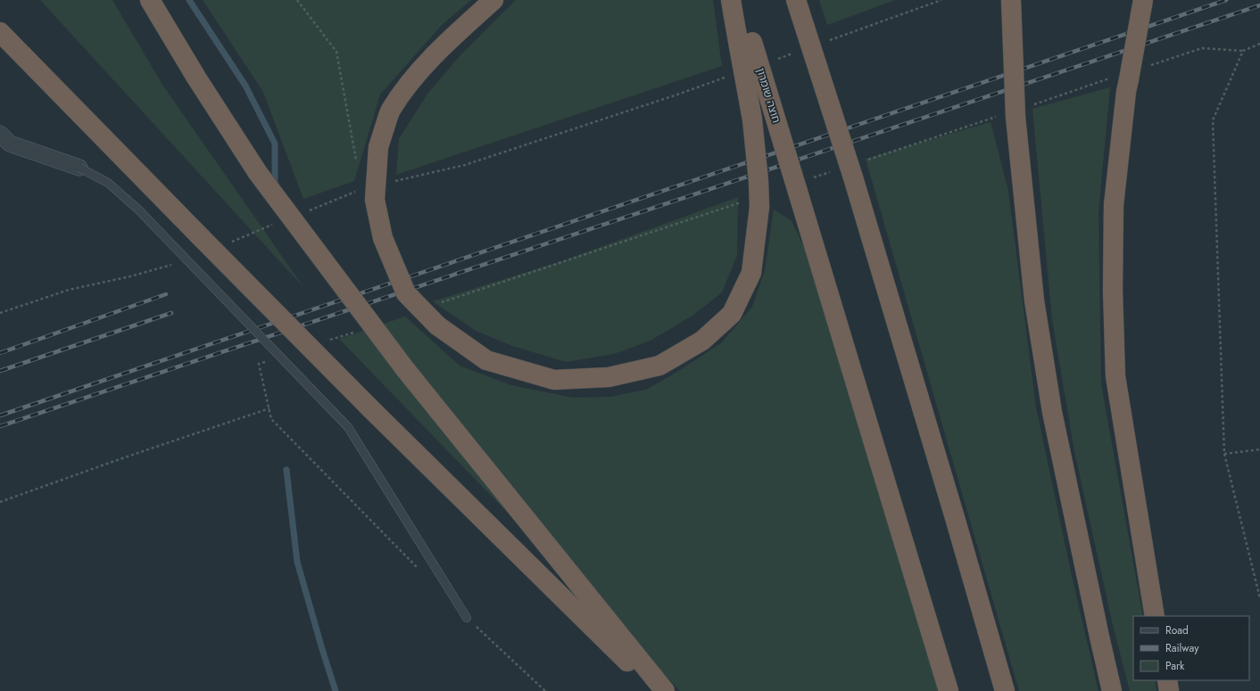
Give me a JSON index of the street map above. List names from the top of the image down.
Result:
{
  "streets": {
    "highway": ["חוצה שומרון"]
  },
  "legend": ["Road", "Railway", "Park"]
}
